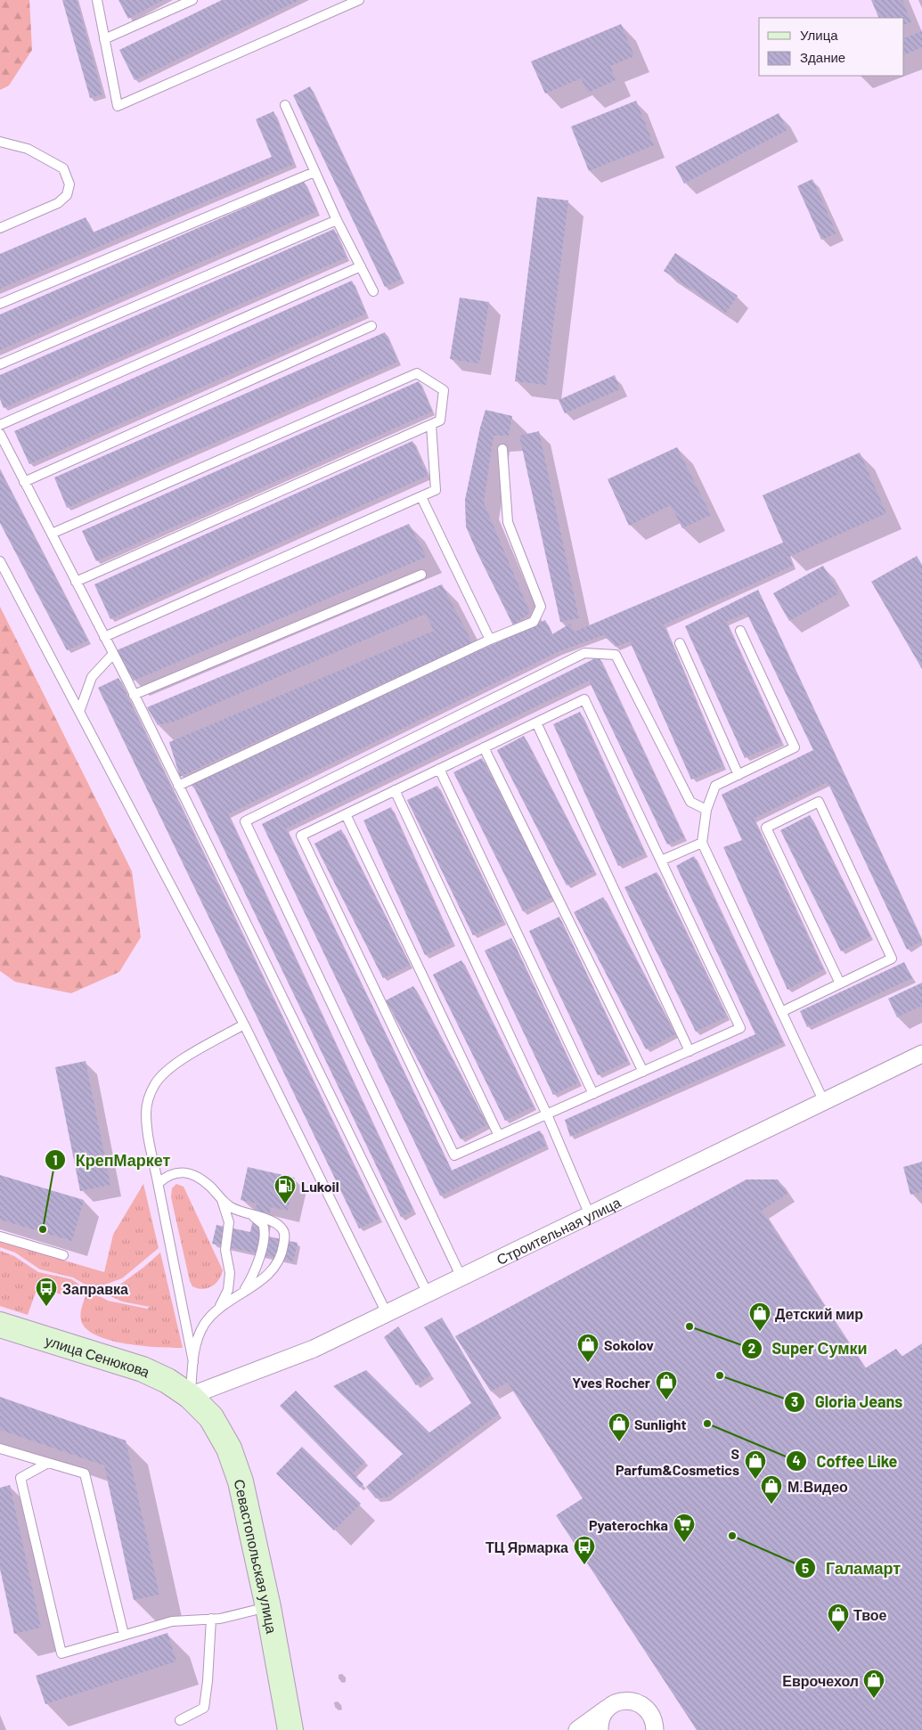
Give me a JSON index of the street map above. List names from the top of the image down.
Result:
{
  "streets": {
    "main road": ["улица Сенюкова", "Севастопольская улица"],
    "street": ["Строительная улица"]
  },
  "crossings": [
    ["Строительная улица", "улица Сенюкова"],
    ["Строительная улица", "Севастопольская улица"],
    ["улица Сенюкова", "Севастопольская улица"]
  ],
  "places": {
    "fuel station": ["Lukoil"],
    "other": [
      "КрепМаркет",
      "Super Сумки",
      "Gloria Jeans",
      "Coffee Like",
      "Галамарт"
    ],
    "bus stop": ["Заправка", "ТЦ Ярмарка"],
    "shop": [
      "Детский мир",
      "Sokolov",
      "Yves Rocher",
      "Sunlight",
      "S Parfum&Cosmetics",
      "М.Видео",
      "Твое",
      "Еврочехол"
    ],
    "supermarket": ["Pyaterochka"]
  },
  "legend": ["Улица", "Здание"]
}
